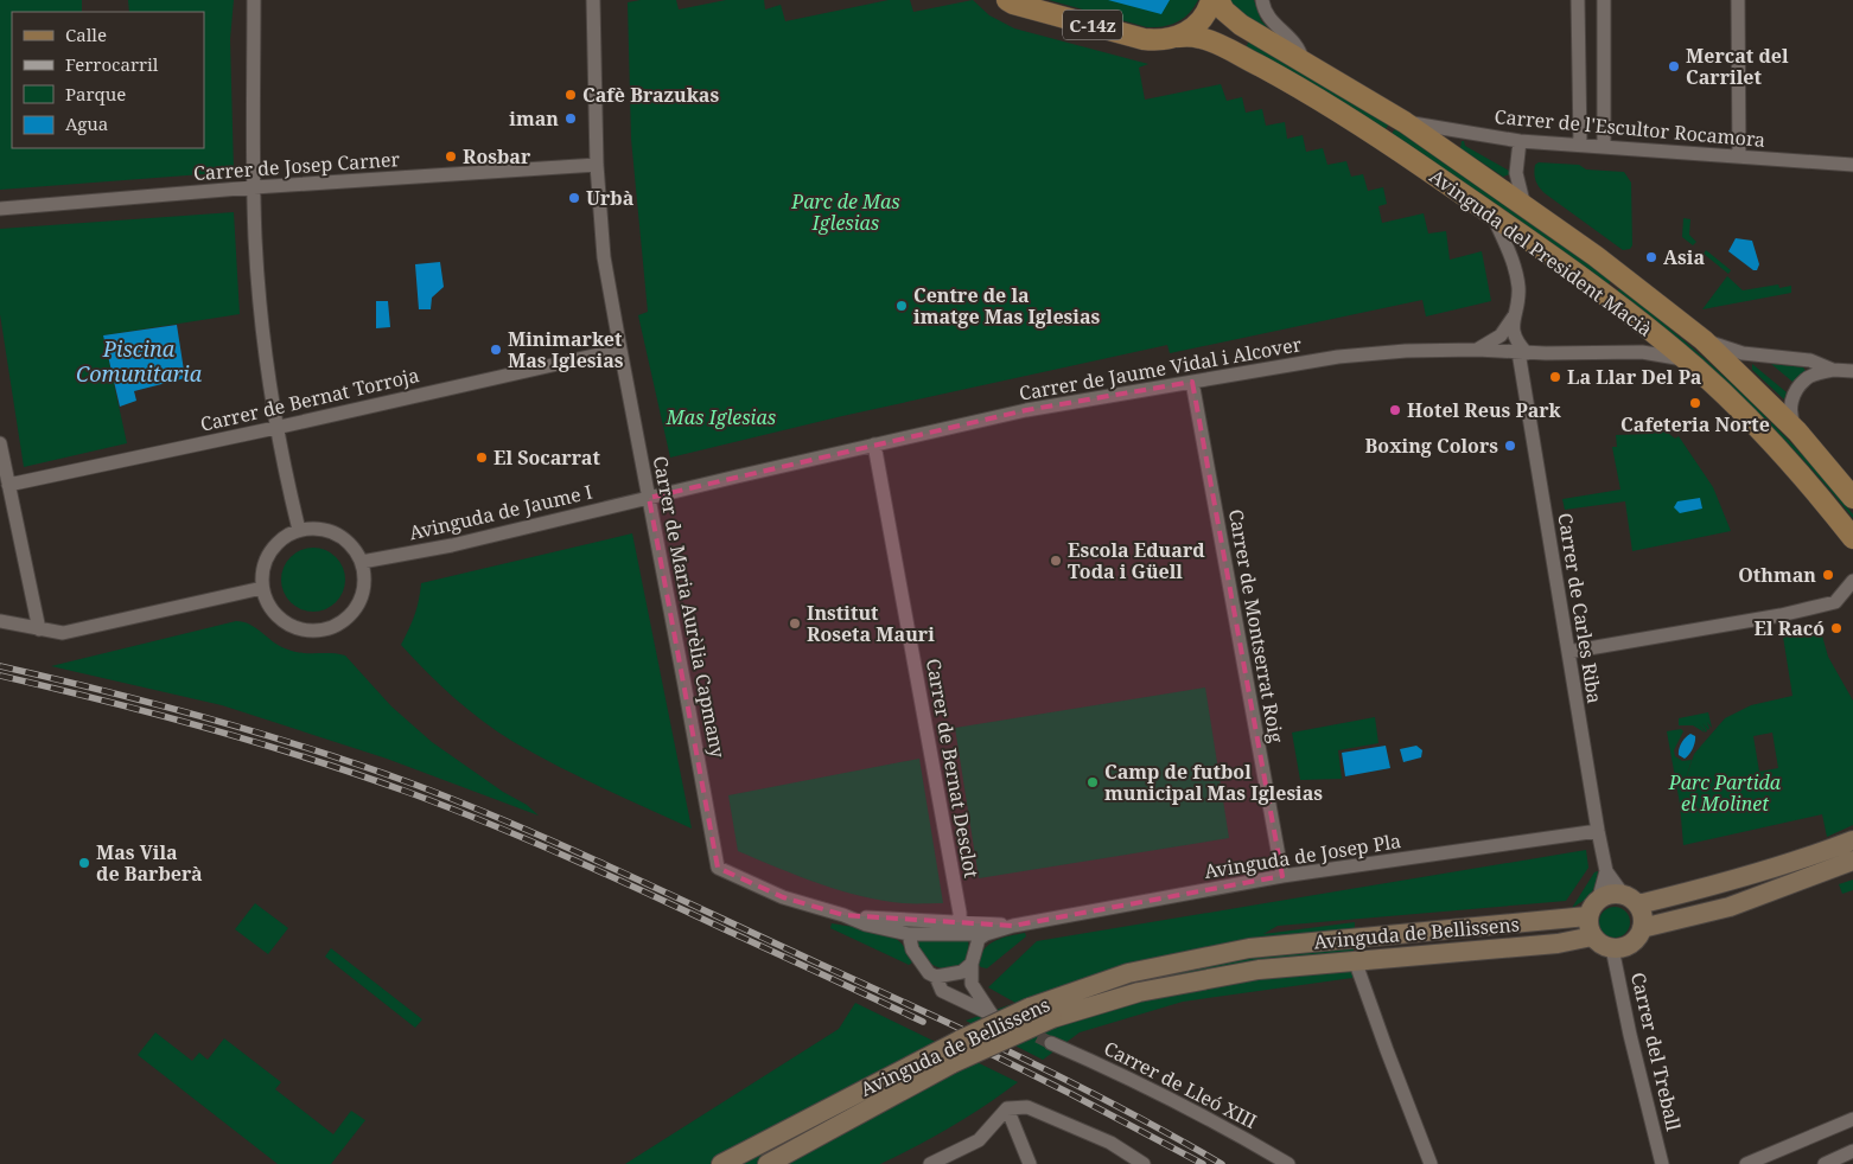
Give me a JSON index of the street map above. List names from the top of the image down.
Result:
{
  "streets": {
    "main road": ["C-14z", "Avinguda del President Macià", "Avinguda de Bellissens"],
    "street": [
      "Carrer de l'Escultor Rocamora",
      "Carrer de Josep Carner",
      "Carrer de Jaume Vidal i Alcover",
      "Carrer de Bernat Torroja",
      "Avinguda de Jaume I",
      "Carrer de Maria Aurèlia Capmany",
      "Carrer de Carles Riba",
      "Carrer de Montserrat Roig",
      "Carrer de Bernat Desclot",
      "Avinguda de Josep Pla",
      "Carrer del Treball",
      "Carrer de Lleó XIII"
    ]
  },
  "crossings": [
    ["C-14z", "Avinguda del President Macià"],
    ["Carrer de l'Escultor Rocamora", "Avinguda del President Macià"],
    ["Carrer de Josep Carner", "Carrer de Maria Aurèlia Capmany"],
    ["Avinguda del President Macià", "Carrer de Jaume Vidal i Alcover"],
    ["Avinguda del President Macià", "Carrer de Carles Riba"],
    ["Carrer de Jaume Vidal i Alcover", "Avinguda de Jaume I"],
    ["Carrer de Jaume Vidal i Alcover", "Carrer de Maria Aurèlia Capmany"],
    ["Carrer de Jaume Vidal i Alcover", "Carrer de Carles Riba"],
    ["Carrer de Jaume Vidal i Alcover", "Carrer de Montserrat Roig"],
    ["Carrer de Jaume Vidal i Alcover", "Carrer de Bernat Desclot"],
    ["Carrer de Bernat Torroja", "Carrer de Maria Aurèlia Capmany"],
    ["Avinguda de Jaume I", "Carrer de Maria Aurèlia Capmany"],
    ["Carrer de Maria Aurèlia Capmany", "Avinguda de Josep Pla"],
    ["Carrer de Carles Riba", "Avinguda de Josep Pla"],
    ["Carrer de Carles Riba", "Avinguda de Bellissens"],
    ["Carrer de Carles Riba", "Carrer del Treball"],
    ["Carrer de Montserrat Roig", "Avinguda de Josep Pla"],
    ["Carrer de Bernat Desclot", "Avinguda de Josep Pla"],
    ["Avinguda de Bellissens", "Carrer del Treball"]
  ],
  "water": ["Piscina Comunitaria"],
  "parks": ["Parc de Mas Iglesias", "Mas Iglesias", "Parc Partida el Molinet"],
  "places": [
    "Mercat del Carrilet",
    "Cafè Brazukas",
    "iman",
    "Rosbar",
    "Urbà",
    "Asia",
    "Centre de la imatge Mas Iglesias",
    "Minimarket Mas Iglesias",
    "La Llar Del Pa",
    "Cafeteria Norte",
    "Hotel Reus Park",
    "Boxing Colors",
    "El Socarrat",
    "Escola Eduard Toda i Güell",
    "Othman",
    "Institut Roseta Mauri",
    "El Racó",
    "Camp de futbol municipal Mas Iglesias",
    "Mas Vila de Barberà"
  ],
  "legend": [
    "Calle",
    "Ferrocarril",
    "Parque",
    "Agua"
  ]
}
